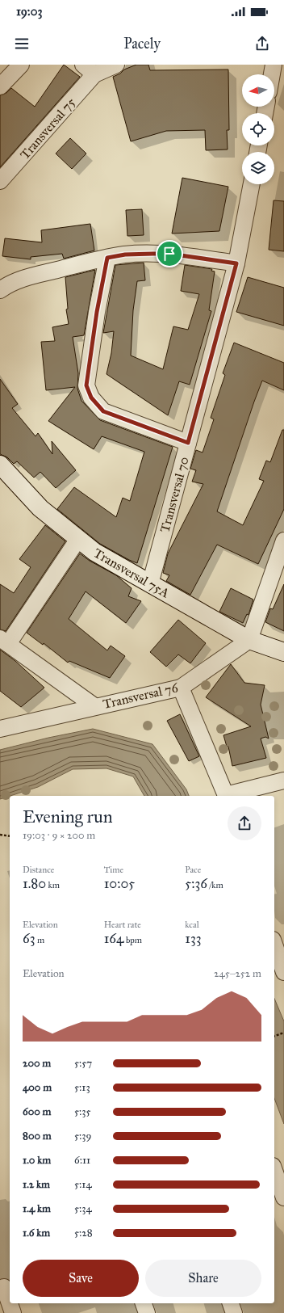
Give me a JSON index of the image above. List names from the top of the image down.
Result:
{
  "streets": {
    "street": [
      "Transversal 75",
      "Transversal 70",
      "Transversal 75A",
      "Transversal 76"
    ]
  },
  "crossings": [
    ["Transversal 70", "Transversal 75A"],
    ["Transversal 75A", "Transversal 76"]
  ],
  "north": "left",
  "page": {
    "status": "19:03",
    "header": "Pacely",
    "heading": ["Evening run", "19:03 · 9 × 200 m"],
    "stats": [
      ["Distance", "1.80 km"],
      ["Time", "10:05"],
      ["Pace", "5:36 /km"],
      ["Elevation", "63 m"],
      ["Heart rate", "164 bpm"],
      ["kcal", "133"]
    ],
    "chart": ["Elevation", "245–252 m"],
    "list": [
      {
        "name": "200 m",
        "note": "5:57"
      },
      {
        "name": "400 m",
        "note": "5:13"
      },
      {
        "name": "600 m",
        "note": "5:35"
      },
      {
        "name": "800 m",
        "note": "5:39"
      },
      {
        "name": "1.0 km",
        "note": "6:11"
      },
      {
        "name": "1.2 km",
        "note": "5:14"
      },
      {
        "name": "1.4 km",
        "note": "5:34"
      },
      {
        "name": "1.6 km",
        "note": "5:28"
      }
    ],
    "buttons": ["Save", "Share"]
  }
}
